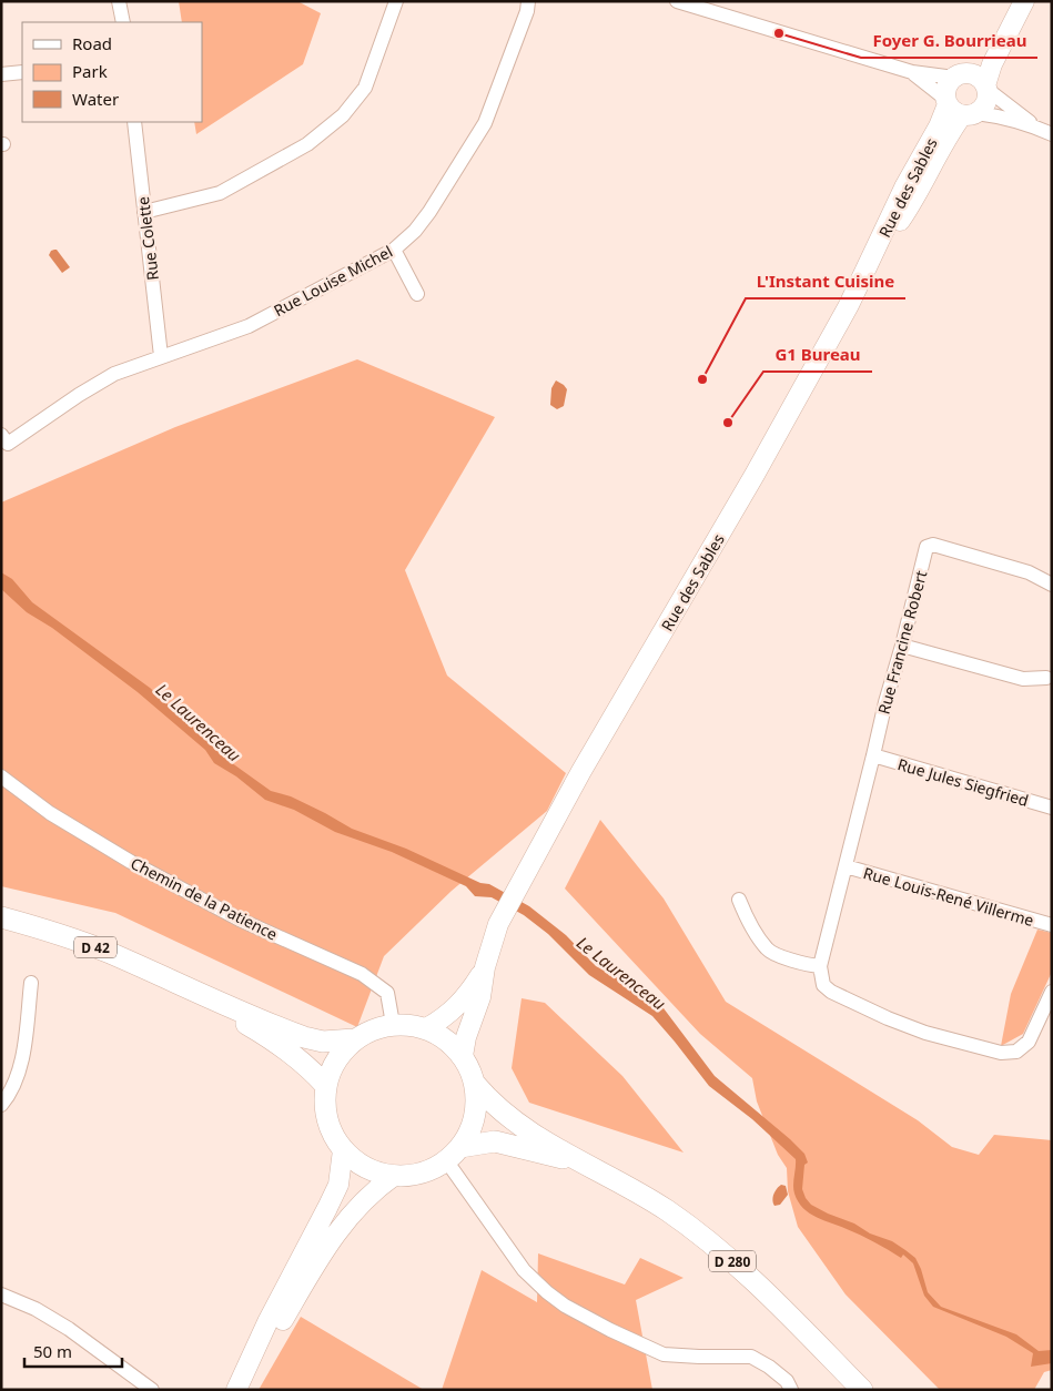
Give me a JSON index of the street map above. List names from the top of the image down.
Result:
{
  "streets": {
    "main road": ["Rue des Sables", "D 42", "D 280"],
    "street": [
      "Rue Colette",
      "Rue Louise Michel",
      "Rue Francine Robert",
      "Rue Jules Siegfried",
      "Rue Louis-René Villerme",
      "Chemin de la Patience"
    ]
  },
  "crossings": [
    ["Rue des Sables", "Chemin de la Patience"],
    ["Rue des Sables", "D 42"],
    ["Rue des Sables", "D 280"],
    ["Rue Colette", "Rue Louise Michel"],
    ["Rue Francine Robert", "Rue Jules Siegfried"],
    ["Rue Francine Robert", "Rue Louis-René Villerme"],
    ["Chemin de la Patience", "D 42"],
    ["Chemin de la Patience", "D 280"],
    ["D 42", "D 280"]
  ],
  "water": ["Le Laurenceau"],
  "places": ["Foyer G. Bourrieau", "L'Instant Cuisine", "G1 Bureau"],
  "legend": ["Road", "Park", "Water"],
  "scale_bar": "50 m"
}
